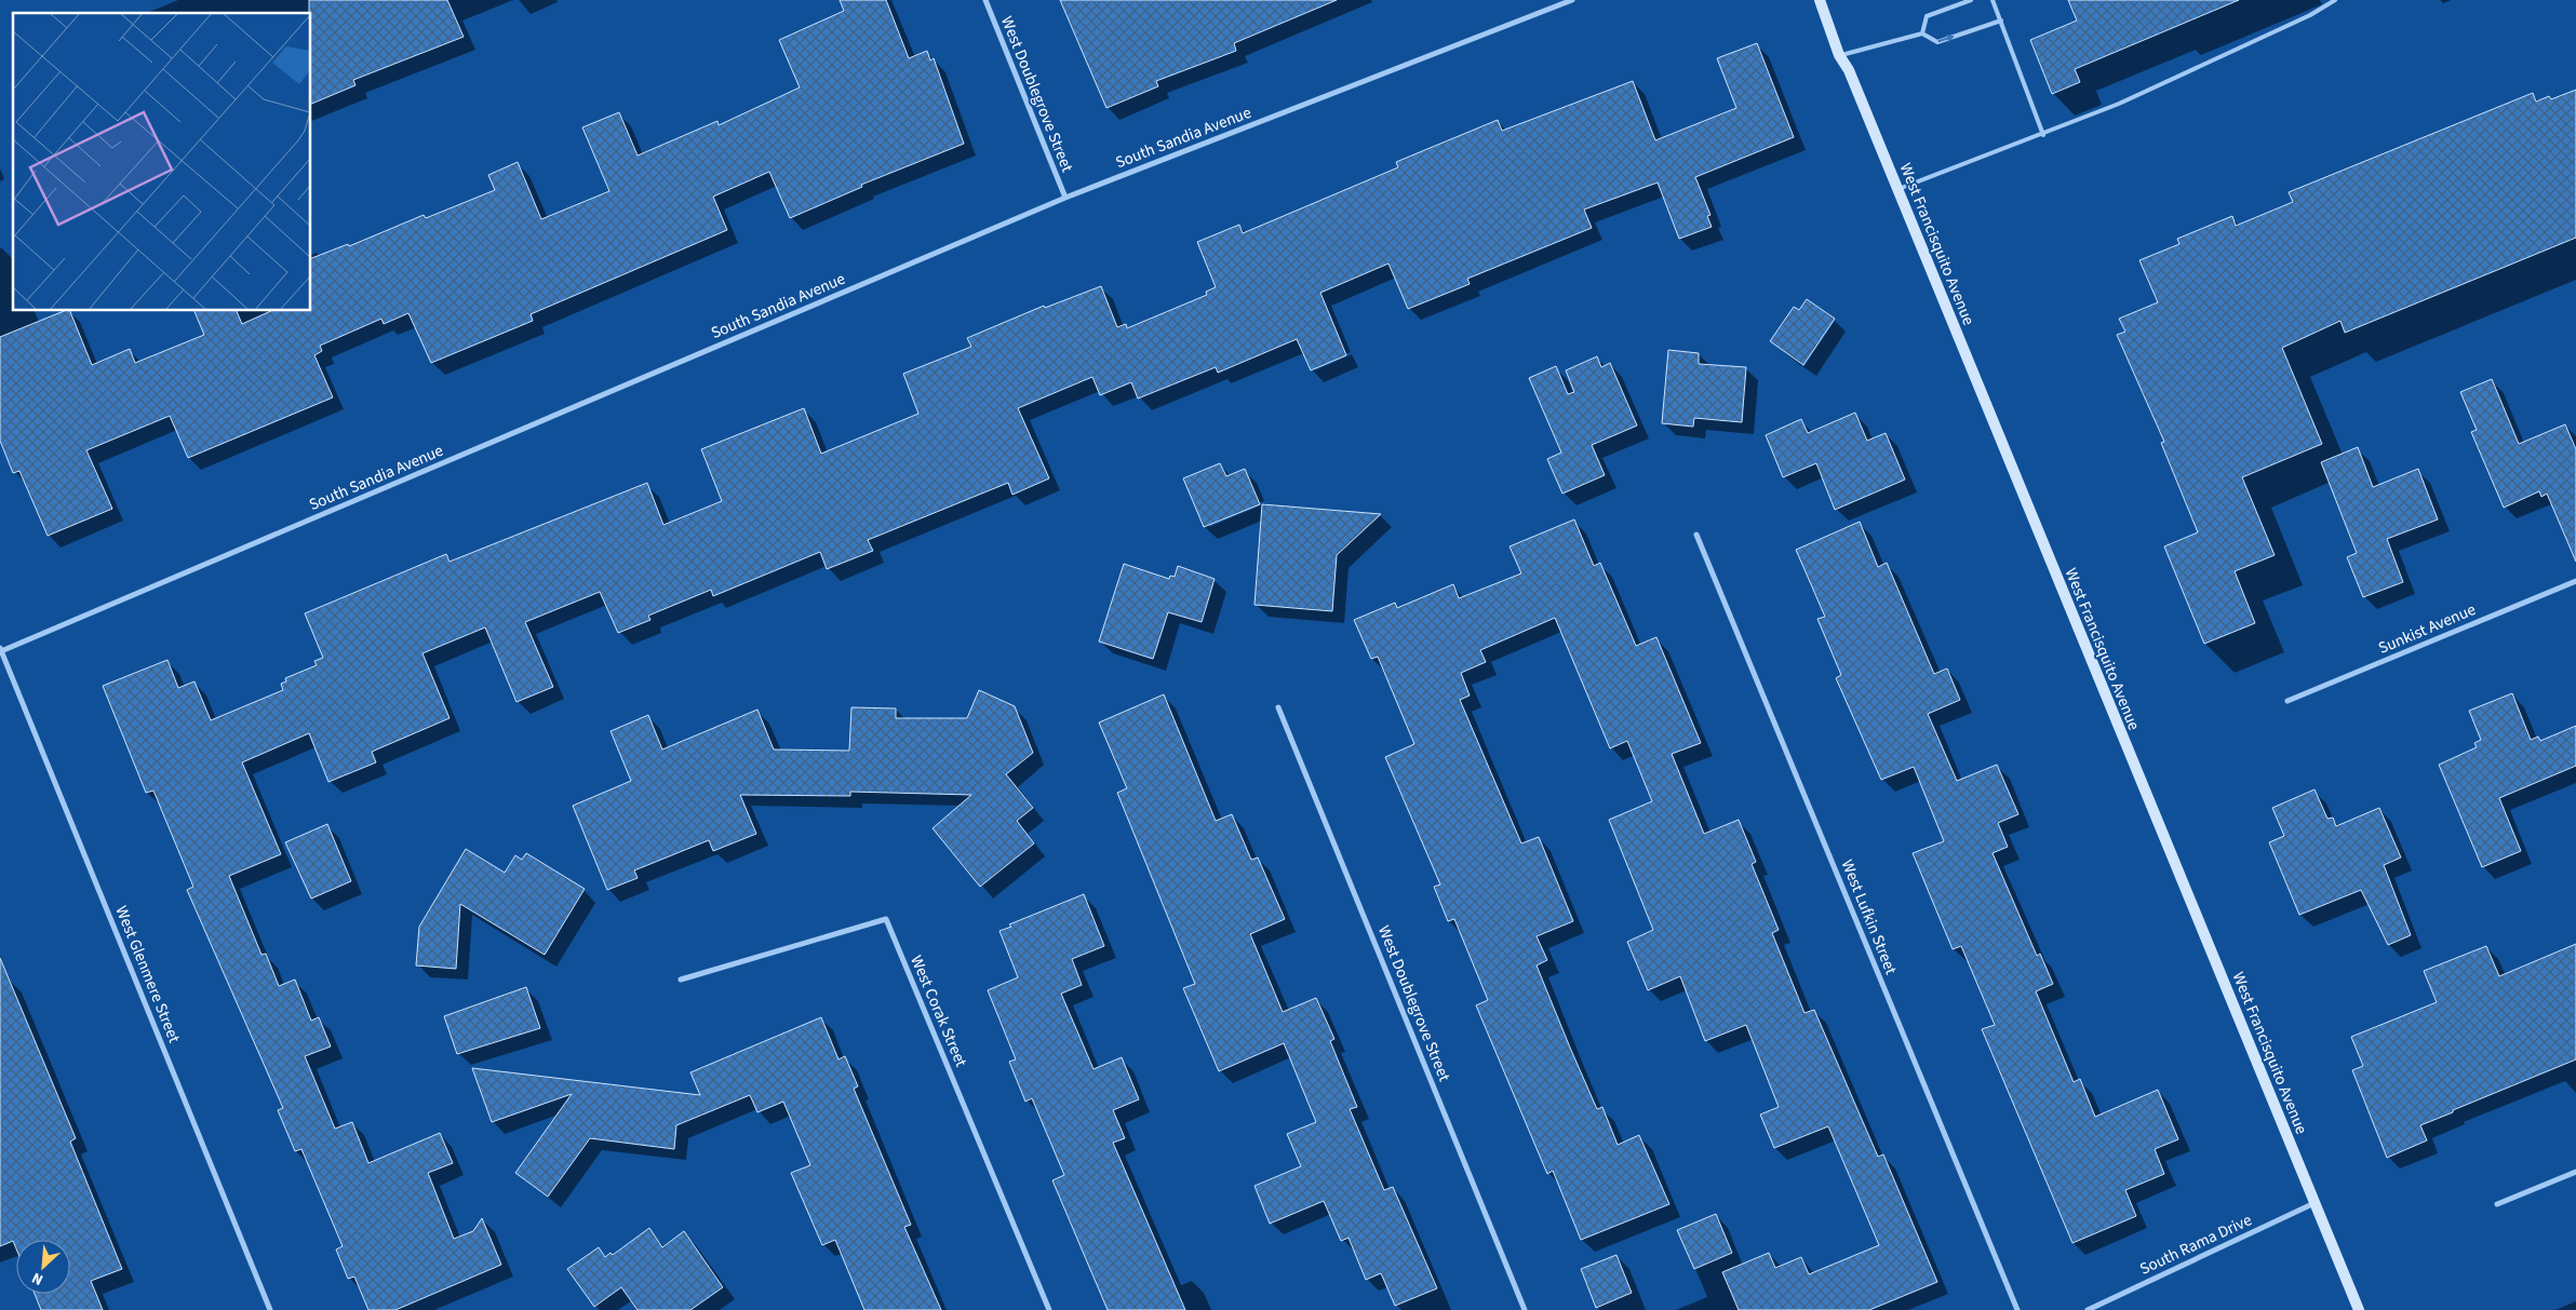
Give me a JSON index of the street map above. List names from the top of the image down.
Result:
{
  "streets": {
    "street": [
      "West Doublegrove Street",
      "South Sandia Avenue",
      "West Francisquito Avenue",
      "Sunkist Avenue",
      "West Lufkin Street",
      "West Glenmere Street",
      "West Corak Street",
      "South Rama Drive"
    ]
  },
  "crossings": [
    ["West Doublegrove Street", "South Sandia Avenue"],
    ["South Sandia Avenue", "West Glenmere Street"],
    ["West Francisquito Avenue", "South Rama Drive"]
  ],
  "north": "bottom left"
}
